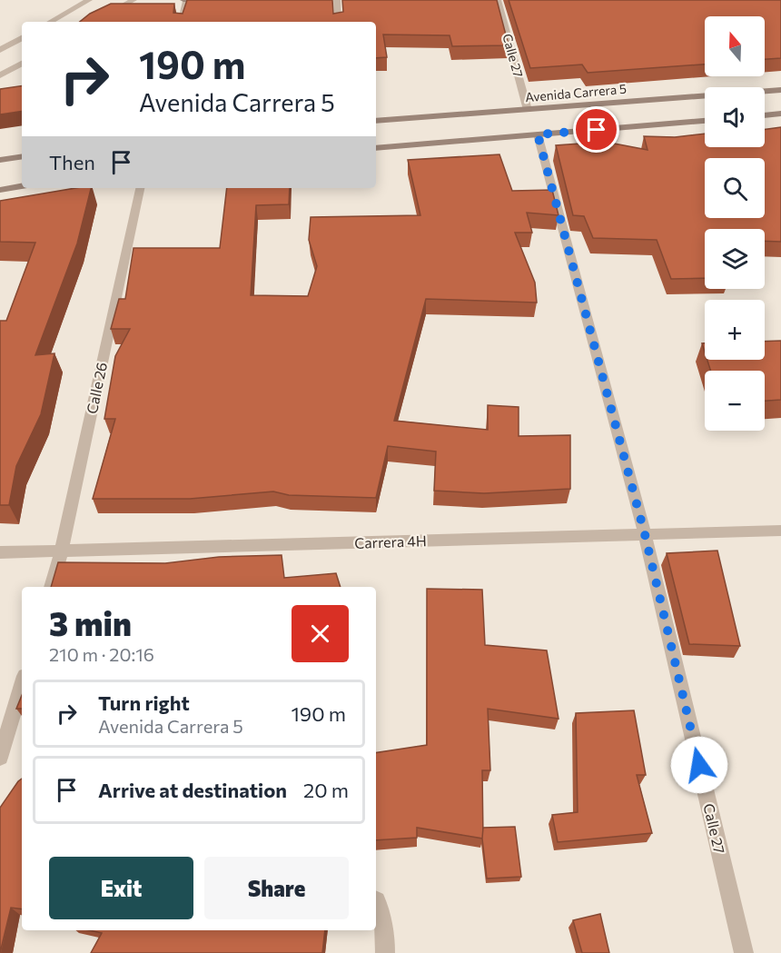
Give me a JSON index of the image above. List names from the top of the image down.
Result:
{
  "streets": {
    "main road": ["Avenida Carrera 5"],
    "street": ["Calle 27", "Calle 26", "Carrera 4H"]
  },
  "crossings": [
    ["Calle 27", "Avenida Carrera 5"],
    ["Calle 27", "Carrera 4H"],
    ["Calle 26", "Carrera 4H"]
  ],
  "north": "top",
  "page": {
    "map_buttons": ["+", "−"],
    "turn": ["190 m", "Avenida Carrera 5"],
    "then": "Then",
    "heading": ["3 min", "210 m · 20:16"],
    "list": [
      {
        "name": "Turn right",
        "note": "Avenida Carrera 5",
        "value": "190 m"
      },
      {
        "name": "Arrive at destination",
        "value": "20 m"
      }
    ],
    "buttons": ["Exit", "Share"]
  }
}
